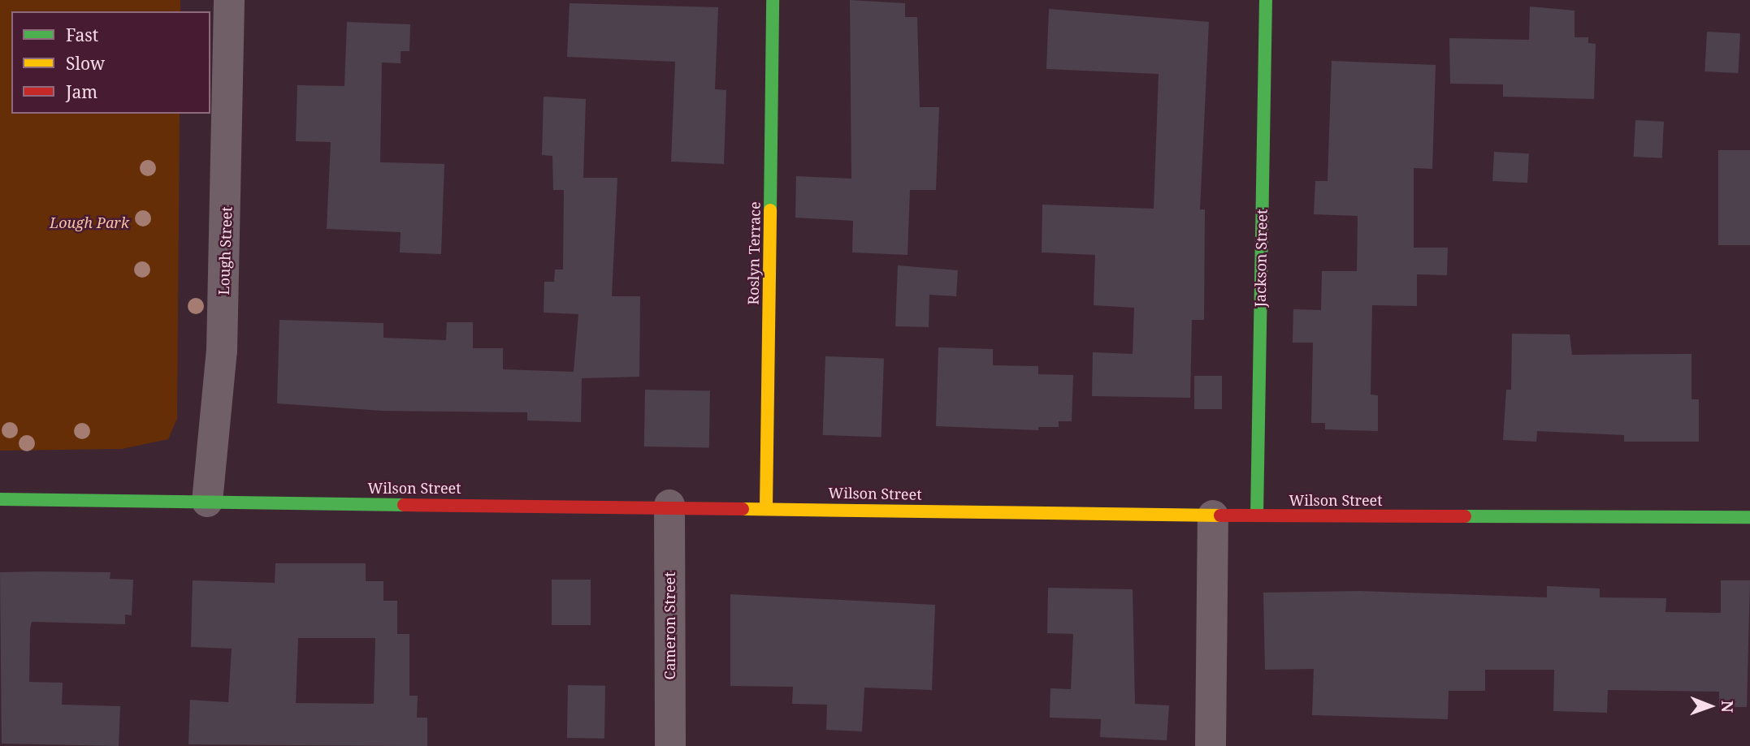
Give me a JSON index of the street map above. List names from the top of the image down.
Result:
{
  "streets": {
    "street": [
      "Lough Street",
      "Roslyn Terrace",
      "Jackson Street",
      "Wilson Street",
      "Cameron Street"
    ]
  },
  "crossings": [
    ["Lough Street", "Wilson Street"],
    ["Roslyn Terrace", "Wilson Street"],
    ["Jackson Street", "Wilson Street"],
    ["Wilson Street", "Cameron Street"]
  ],
  "parks": ["Lough Park"],
  "legend": ["Fast", "Slow", "Jam"],
  "north": "right"
}
